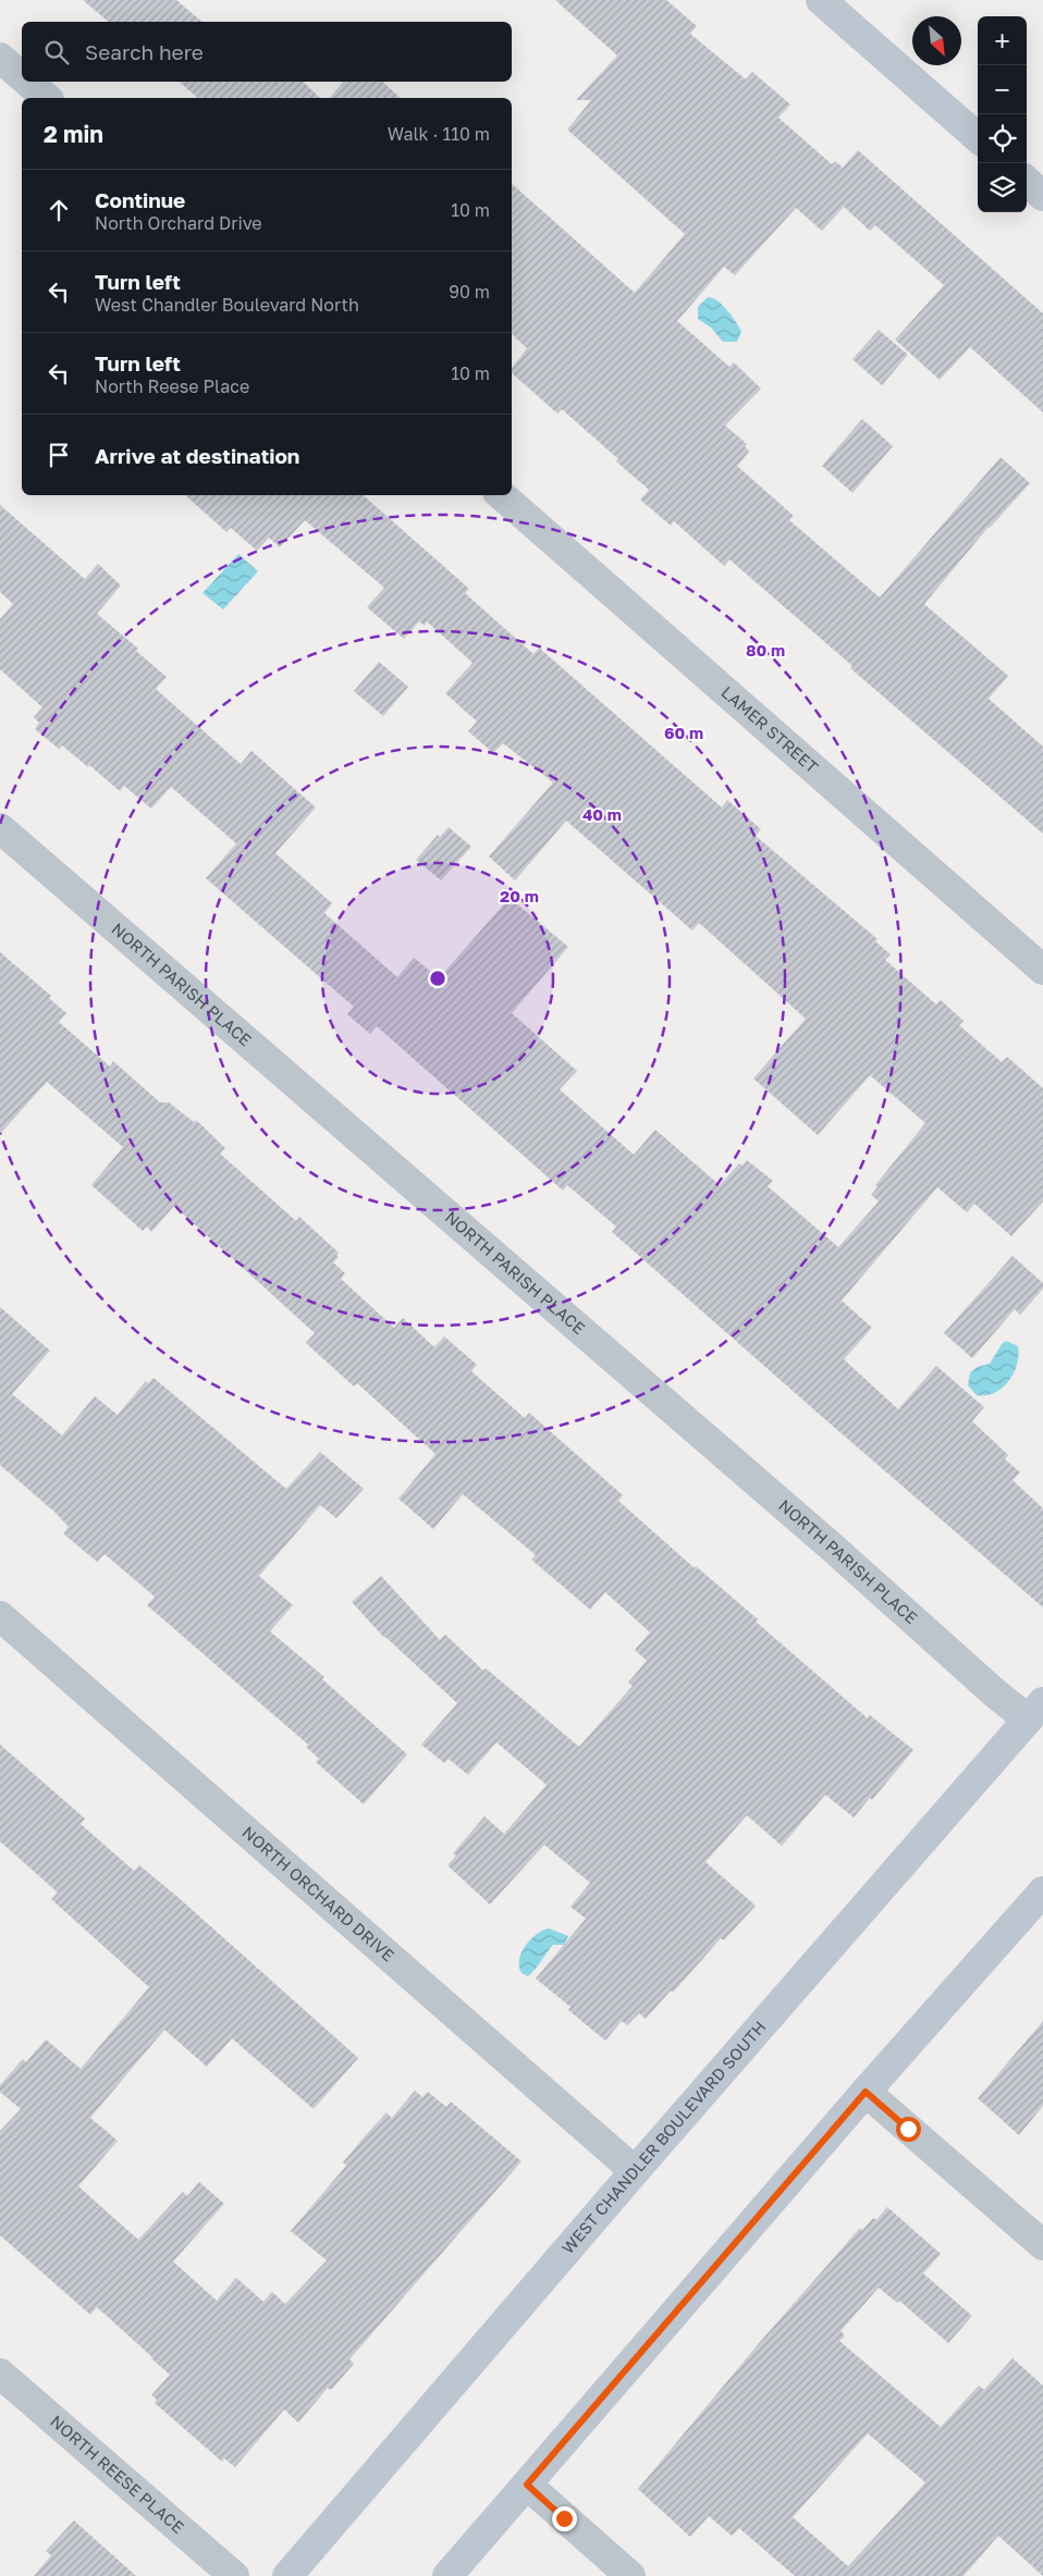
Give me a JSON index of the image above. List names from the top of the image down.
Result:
{
  "streets": {
    "main road": ["WEST CHANDLER BOULEVARD SOUTH"],
    "street": [
      "LAMER STREET",
      "NORTH PARISH PLACE",
      "NORTH ORCHARD DRIVE",
      "NORTH REESE PLACE"
    ]
  },
  "crossings": [
    ["NORTH PARISH PLACE", "WEST CHANDLER BOULEVARD SOUTH"],
    ["NORTH ORCHARD DRIVE", "WEST CHANDLER BOULEVARD SOUTH"]
  ],
  "north": "bottom right",
  "page": {
    "map_buttons": ["+", "−"],
    "search": "Search here",
    "heading": ["2 min", "Walk · 110 m"],
    "list": [
      ["Continue", "North Orchard Drive", "10 m"],
      ["Turn left", "West Chandler Boulevard North", "90 m"],
      ["Turn left", "North Reese Place", "10 m"],
      "Arrive at destination"
    ]
  },
  "rings": [
    "80 m",
    "60 m",
    "40 m",
    "20 m"
  ]
}
